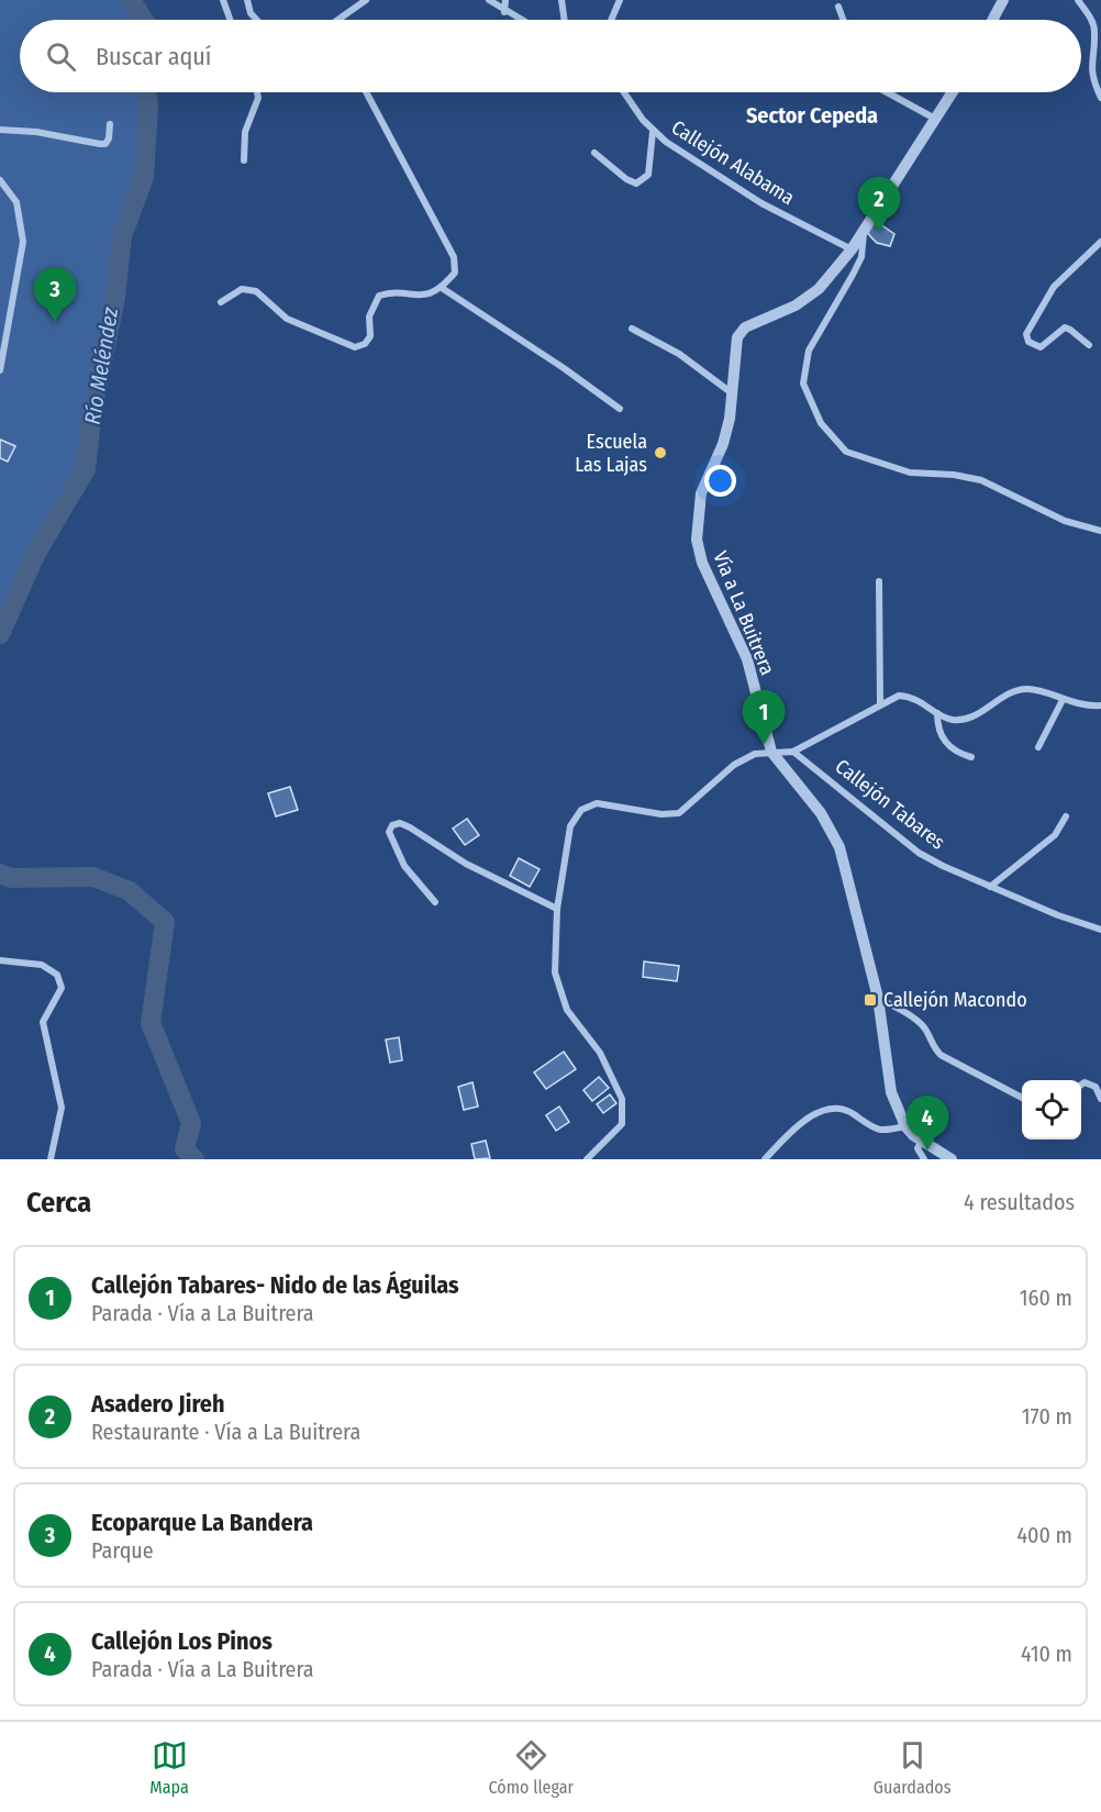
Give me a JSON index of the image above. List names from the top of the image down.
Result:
{
  "streets": {
    "street": ["Callejón Alabama", "Vía a La Buitrera", "Callejón Tabares"]
  },
  "crossings": [
    ["Callejón Alabama", "Vía a La Buitrera"]
  ],
  "districts": ["Sector Cepeda"],
  "water": ["Río Meléndez"],
  "places": {
    "other": ["Escuela Las Lajas"],
    "transit": ["Callejón Macondo"]
  },
  "page": {
    "search": "Buscar aquí",
    "pins": [
      "2",
      "3",
      "1",
      "4"
    ],
    "heading": ["Cerca", "4 resultados"],
    "list": [
      {
        "mark": "1",
        "name": "Callejón Tabares- Nido de las Águilas",
        "note": "Parada · Vía a La Buitrera",
        "value": "160 m"
      },
      {
        "mark": "2",
        "name": "Asadero Jireh",
        "note": "Restaurante · Vía a La Buitrera",
        "value": "170 m"
      },
      {
        "mark": "3",
        "name": "Ecoparque La Bandera",
        "note": "Parque",
        "value": "400 m"
      },
      {
        "mark": "4",
        "name": "Callejón Los Pinos",
        "note": "Parada · Vía a La Buitrera",
        "value": "410 m"
      }
    ],
    "nav": ["Mapa", "Cómo llegar", "Guardados"]
  }
}
